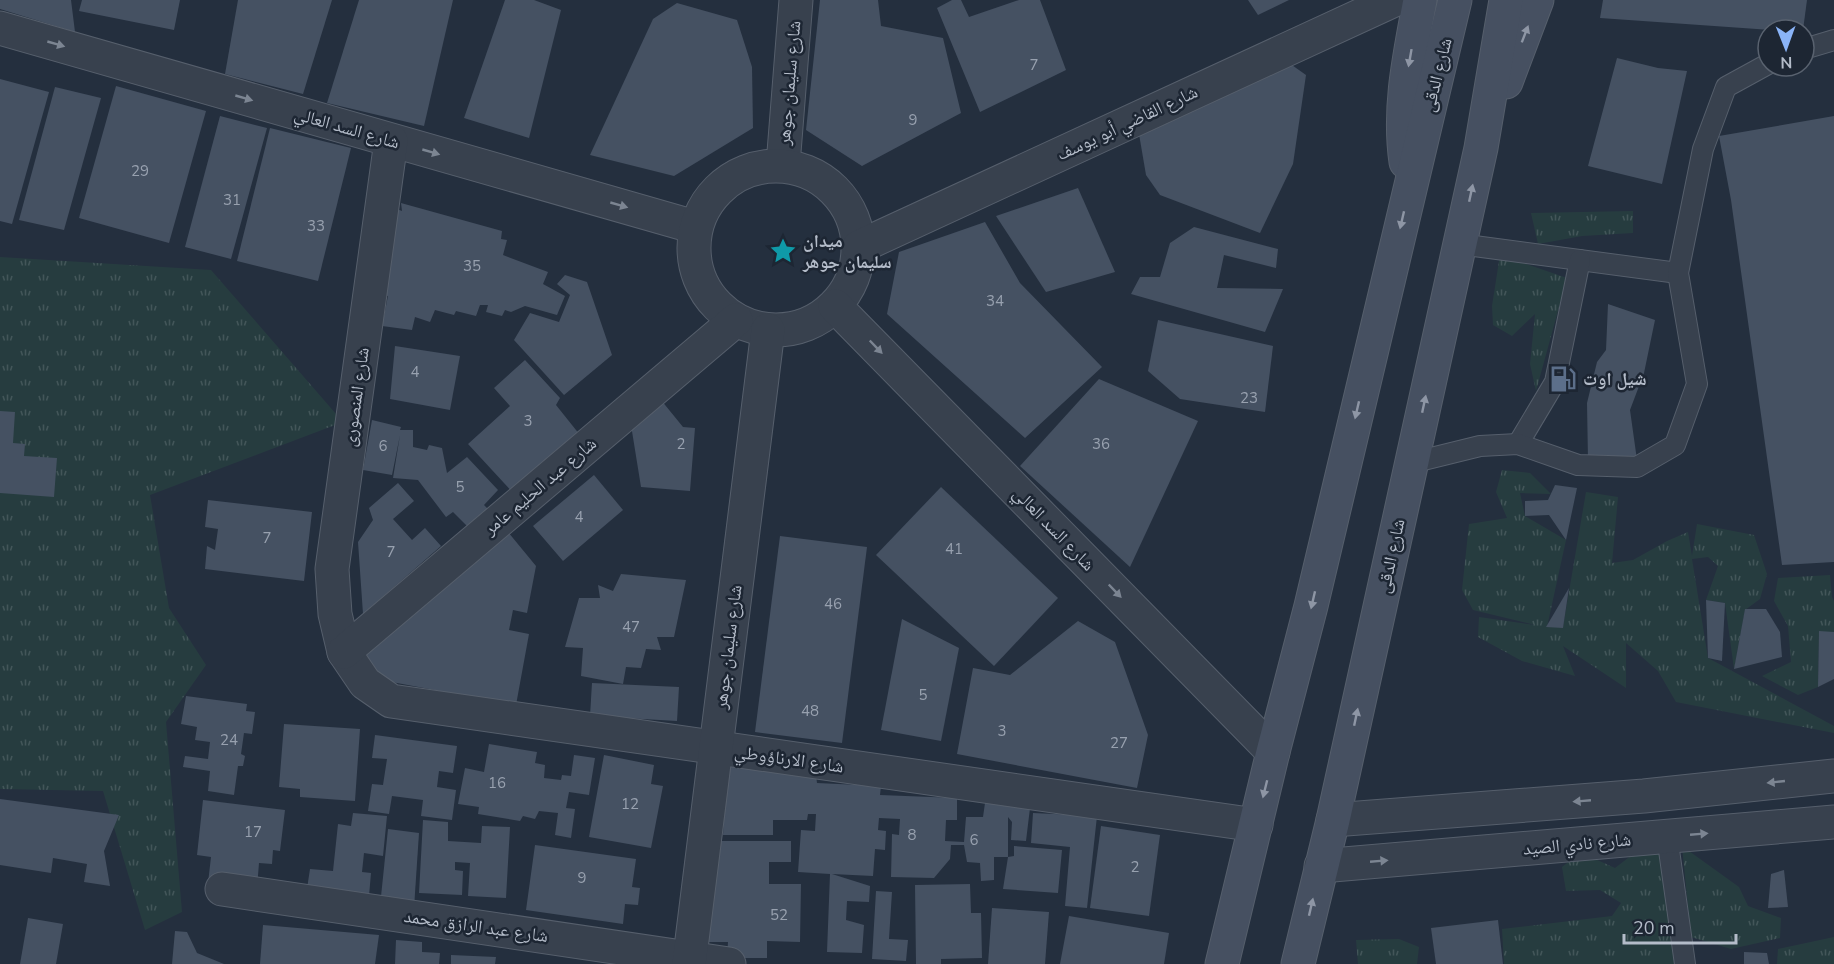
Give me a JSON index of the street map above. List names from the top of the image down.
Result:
{
  "streets": {
    "main road": ["شارع الدقى"],
    "street": [
      "شارع سليمان جوهر",
      "شارع القاضي أبو يوسف",
      "شارع السد العالي",
      "شارع المنصورى",
      "شارع عبد الحليم عامر",
      "شارع الارناؤوطي",
      "شارع نادي الصيد",
      "شارع عبد الرازق محمد"
    ]
  },
  "crossings": [
    ["شارع الدقى", "شارع السد العالي"],
    ["شارع الدقى", "شارع الارناؤوطي"],
    ["شارع الدقى", "شارع نادي الصيد"],
    ["شارع سليمان جوهر", "شارع القاضي أبو يوسف"],
    ["شارع سليمان جوهر", "شارع السد العالي"],
    ["شارع سليمان جوهر", "شارع عبد الحليم عامر"],
    ["شارع سليمان جوهر", "شارع الارناؤوطي"],
    ["شارع سليمان جوهر", "شارع عبد الرازق محمد"],
    ["شارع القاضي أبو يوسف", "شارع السد العالي"],
    ["شارع القاضي أبو يوسف", "شارع عبد الحليم عامر"],
    ["شارع السد العالي", "شارع المنصورى"],
    ["شارع السد العالي", "شارع عبد الحليم عامر"],
    ["شارع المنصورى", "شارع عبد الحليم عامر"],
    ["شارع المنصورى", "شارع الارناؤوطي"],
    ["شارع عبد الحليم عامر", "شارع الارناؤوطي"]
  ],
  "one_way": ["شارع السد العالي"],
  "places": {
    "place": ["ميدان سليمان جوهر"],
    "fuel station": ["شيل اوت"]
  },
  "house_numbers": [
    "7",
    "9",
    "29",
    "31",
    "33",
    "35",
    "34",
    "4",
    "23",
    "3",
    "2",
    "36",
    "6",
    "5",
    "4",
    "7",
    "41",
    "7",
    "46",
    "47",
    "5",
    "48",
    "3",
    "24",
    "27",
    "16",
    "12",
    "17",
    "8",
    "6",
    "2",
    "9",
    "52"
  ],
  "scale_bar": "20 m",
  "north": "bottom"
}
